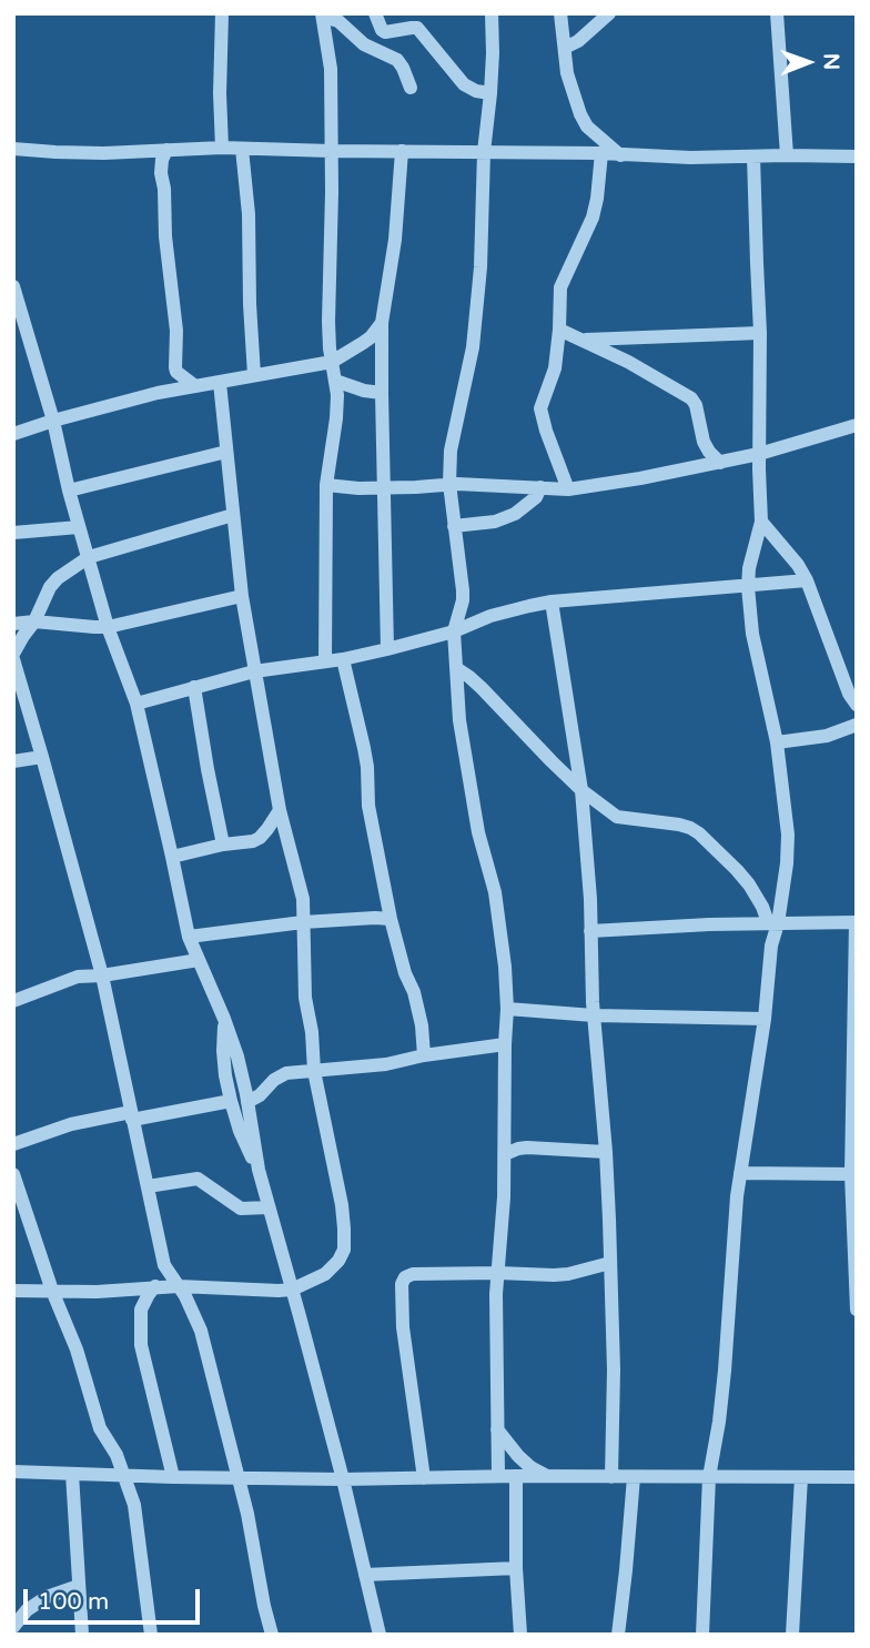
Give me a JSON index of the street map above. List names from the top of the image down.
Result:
{
  "scale_bar": "100 m",
  "north": "right"
}
